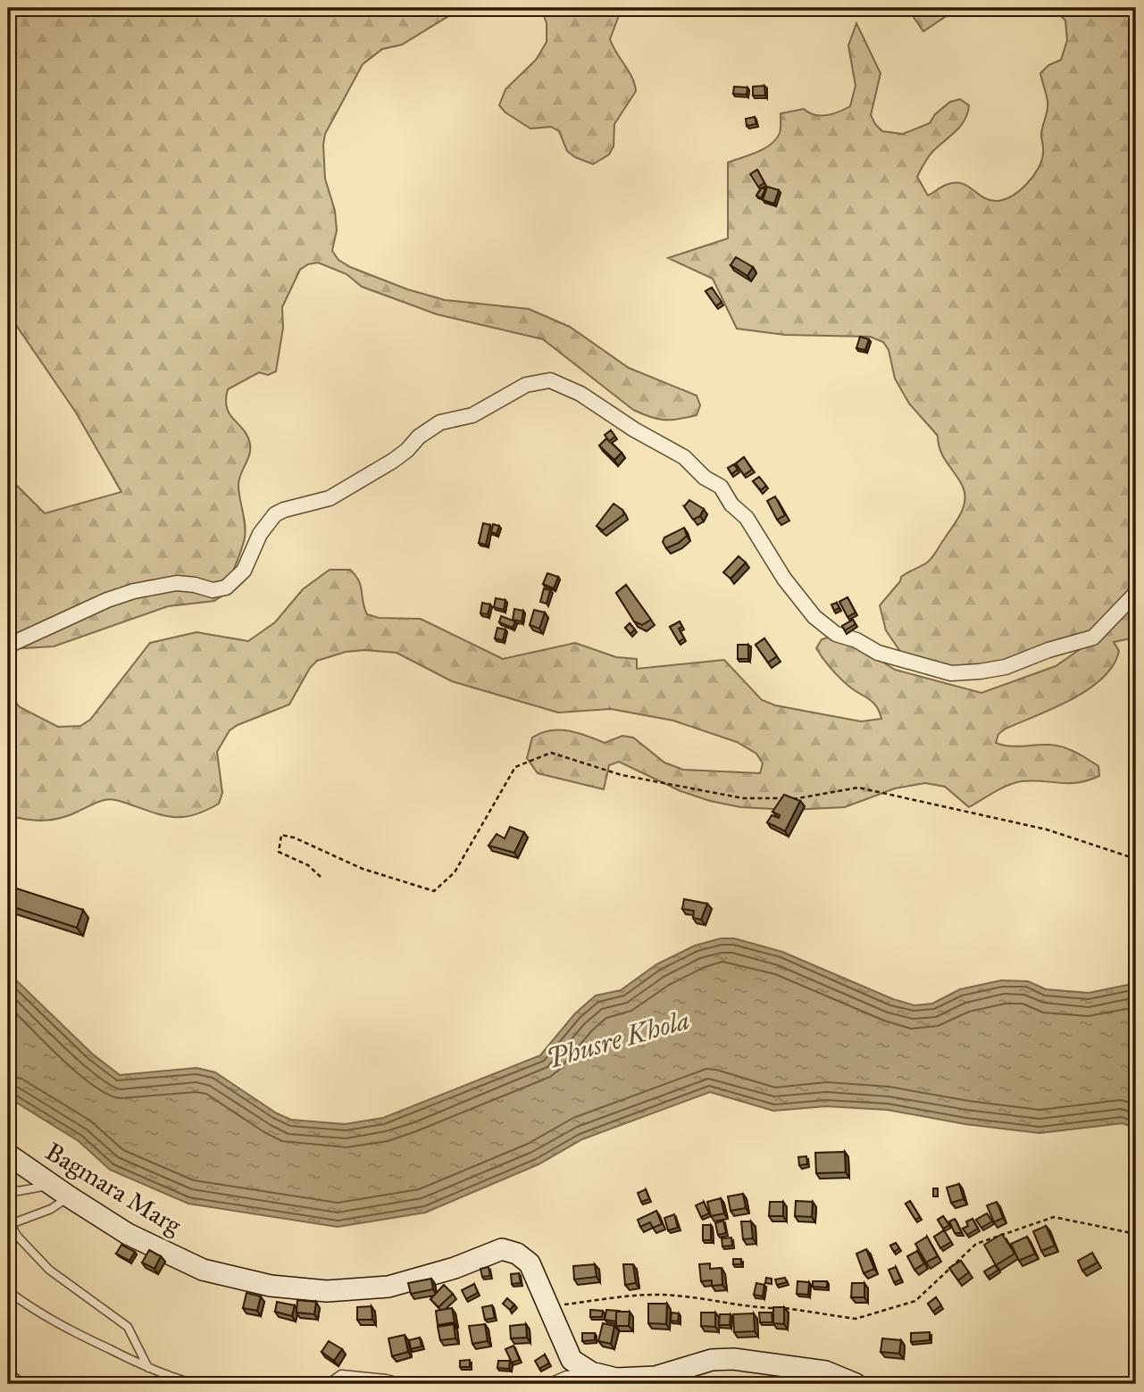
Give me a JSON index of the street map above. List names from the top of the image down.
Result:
{
  "streets": {
    "main road": ["Bagmara Marg"]
  },
  "water": ["Phusre Khola"]
}
